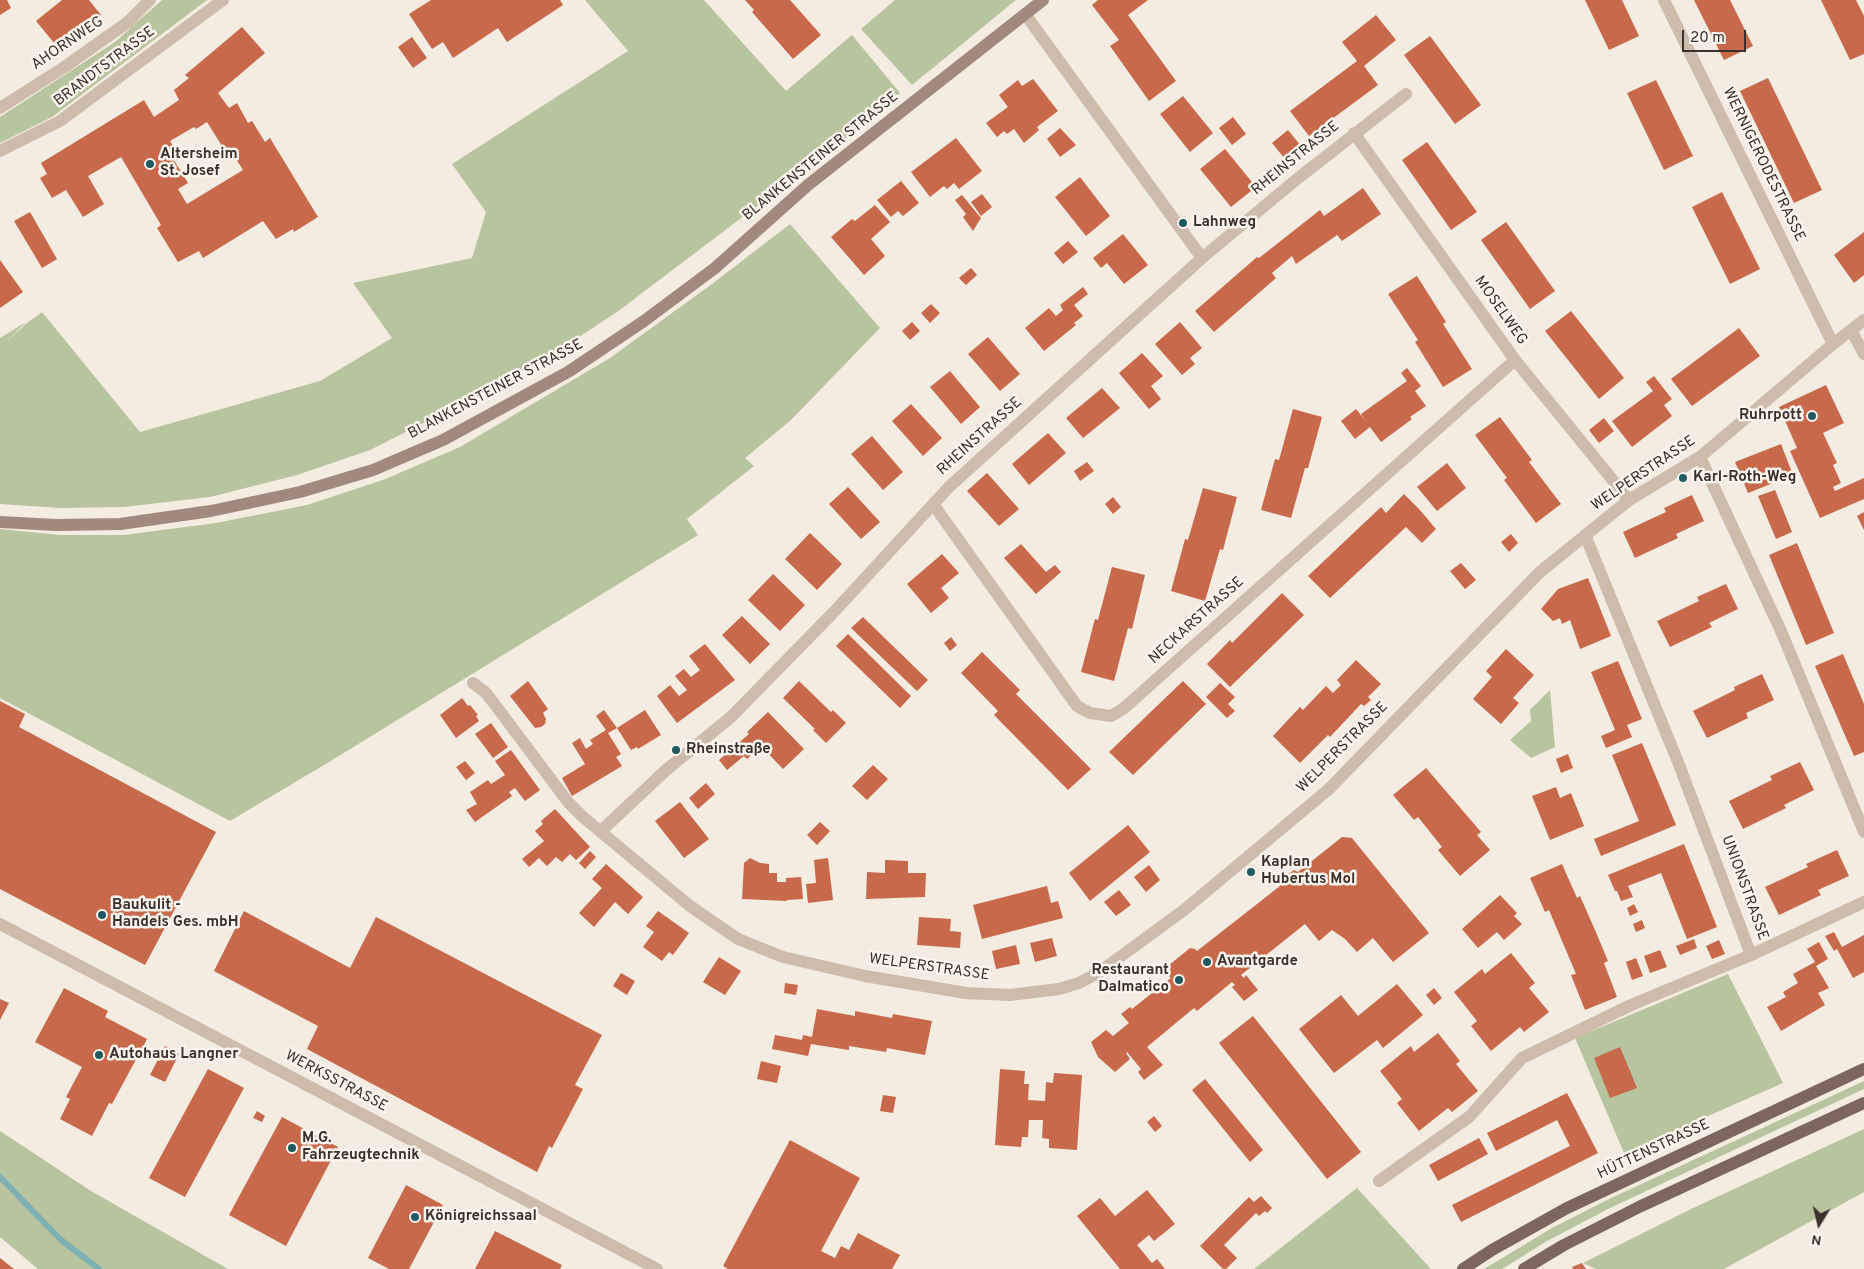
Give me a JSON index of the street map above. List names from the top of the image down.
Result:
{
  "streets": {
    "main road": ["BLANKENSTEINER STRASSE", "HÜTTENSTRASSE"],
    "street": [
      "AHORNWEG",
      "BRANDTSTRASSE",
      "RHEINSTRASSE",
      "WERNIGERODESTRASSE",
      "MOSELWEG",
      "WELPERSTRASSE",
      "NECKARSTRASSE",
      "UNIONSTRASSE",
      "WERKSSTRASSE"
    ]
  },
  "crossings": [
    ["RHEINSTRASSE", "MOSELWEG"],
    ["RHEINSTRASSE", "WELPERSTRASSE"],
    ["RHEINSTRASSE", "NECKARSTRASSE"],
    ["WERNIGERODESTRASSE", "WELPERSTRASSE"],
    ["MOSELWEG", "WELPERSTRASSE"],
    ["MOSELWEG", "NECKARSTRASSE"],
    ["WELPERSTRASSE", "UNIONSTRASSE"]
  ],
  "places": [
    "Altersheim St. Josef",
    "Lahnweg",
    "Ruhrpott",
    "Karl-Roth-Weg",
    "Rheinstraße",
    "Kaplan Hubertus Mol",
    "Baukulit - Handels Ges. mbH",
    "Avantgarde",
    "Restaurant Dalmatico",
    "Autohaus Langner",
    "M.G. Fahrzeugtechnik",
    "Königreichssaal"
  ],
  "scale_bar": "20 m",
  "north": "bottom"
}
